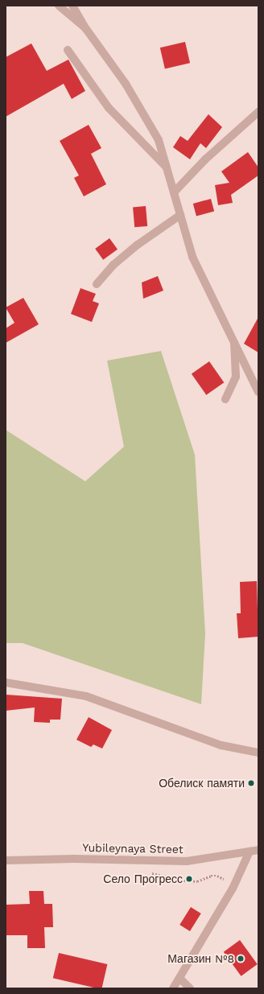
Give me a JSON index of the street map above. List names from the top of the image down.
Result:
{
  "streets": {
    "street": ["Yubileynaya Street"]
  },
  "places": ["Обелиск памяти", "Село Прогресс", "Магазин №8"]
}
